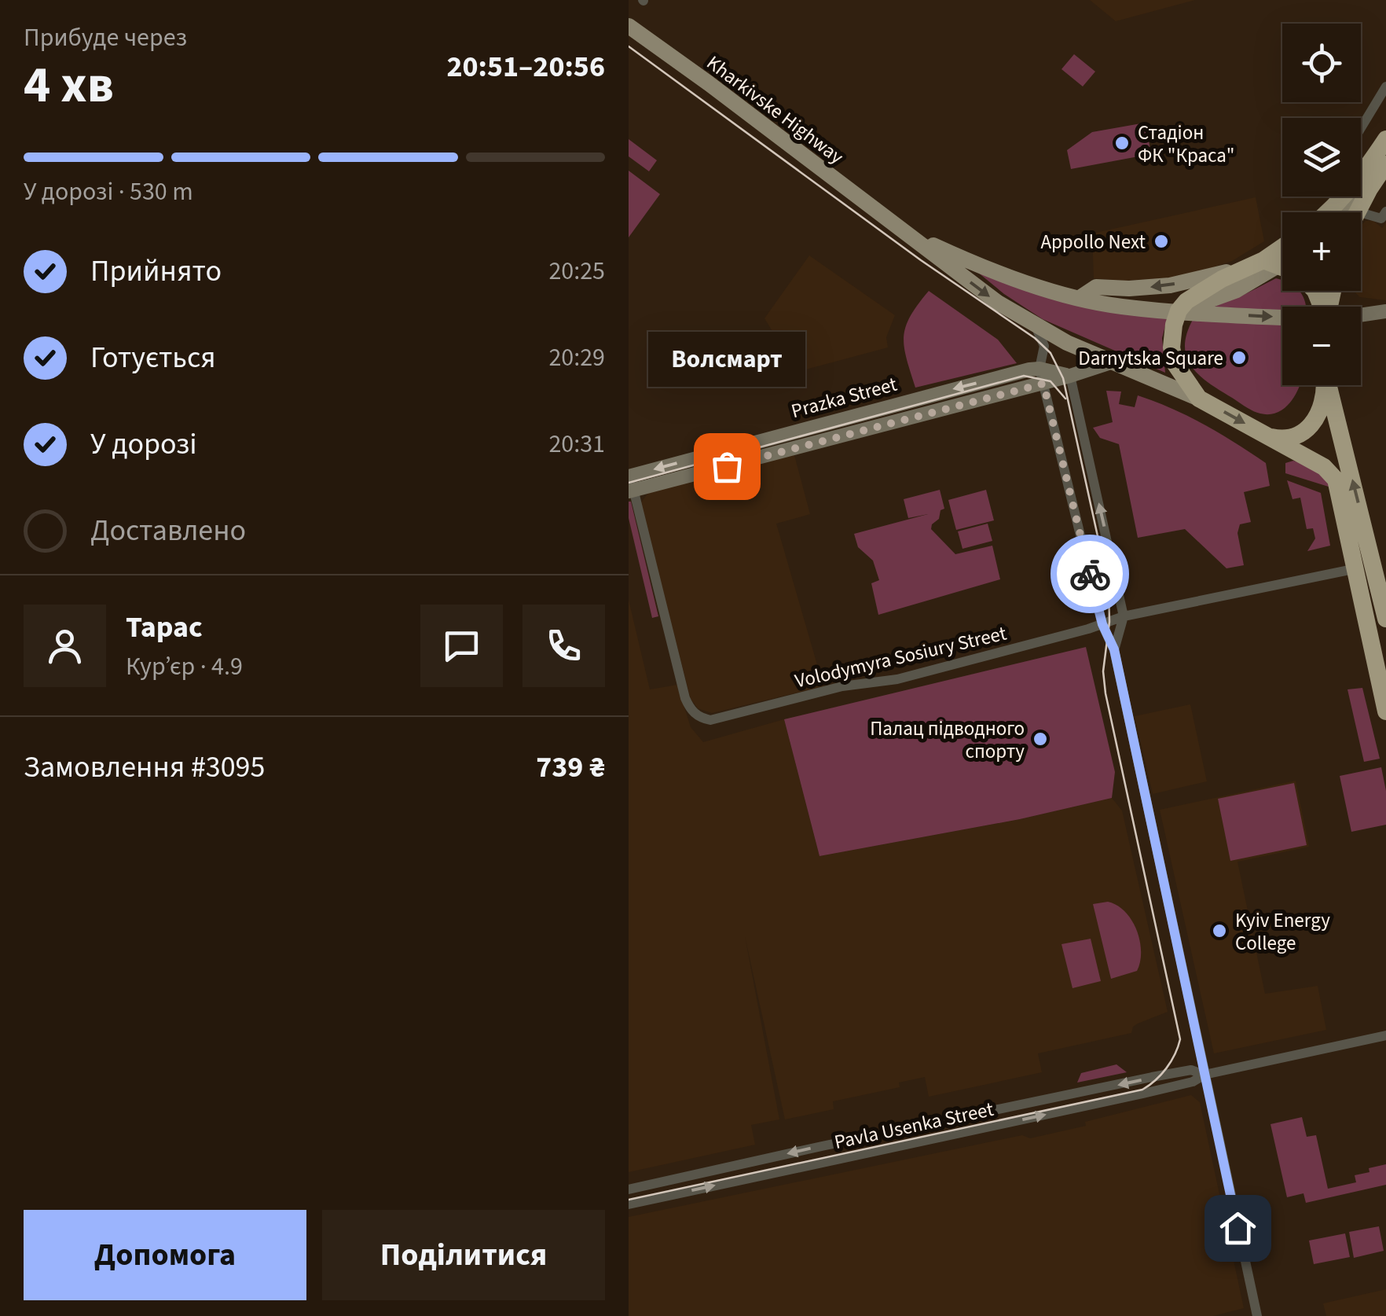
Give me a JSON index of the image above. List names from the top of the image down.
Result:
{
  "streets": {
    "main road": ["Kharkivske Highway"],
    "street": ["Prazka Street", "Volodymyra Sosiury Street", "Pavla Usenka Street"]
  },
  "crossings": [
    ["Kharkivske Highway", "Prazka Street"],
    ["Prazka Street", "Volodymyra Sosiury Street"]
  ],
  "places": [
    "Стадіон ФК \"Краса\"",
    "Appollo Next",
    "Darnytska Square",
    "Волсмарт",
    "Палац підводного спорту",
    "Kyiv Energy College"
  ],
  "page": {
    "heading": ["4 хв", "Прибуде через", "20:51–20:56"],
    "panel": [
      "Тарас",
      "Кур’єр · 4.9",
      "Замовлення #3095",
      "739 ₴"
    ],
    "map_buttons": ["+", "−"],
    "bar": "У дорозі · 530 m",
    "list": [
      ["Прийнято", "20:25"],
      ["Готується", "20:29"],
      ["У дорозі", "20:31"],
      "Доставлено"
    ],
    "bubble": "Волсмарт",
    "buttons": ["Допомога", "Поділитися"]
  }
}
